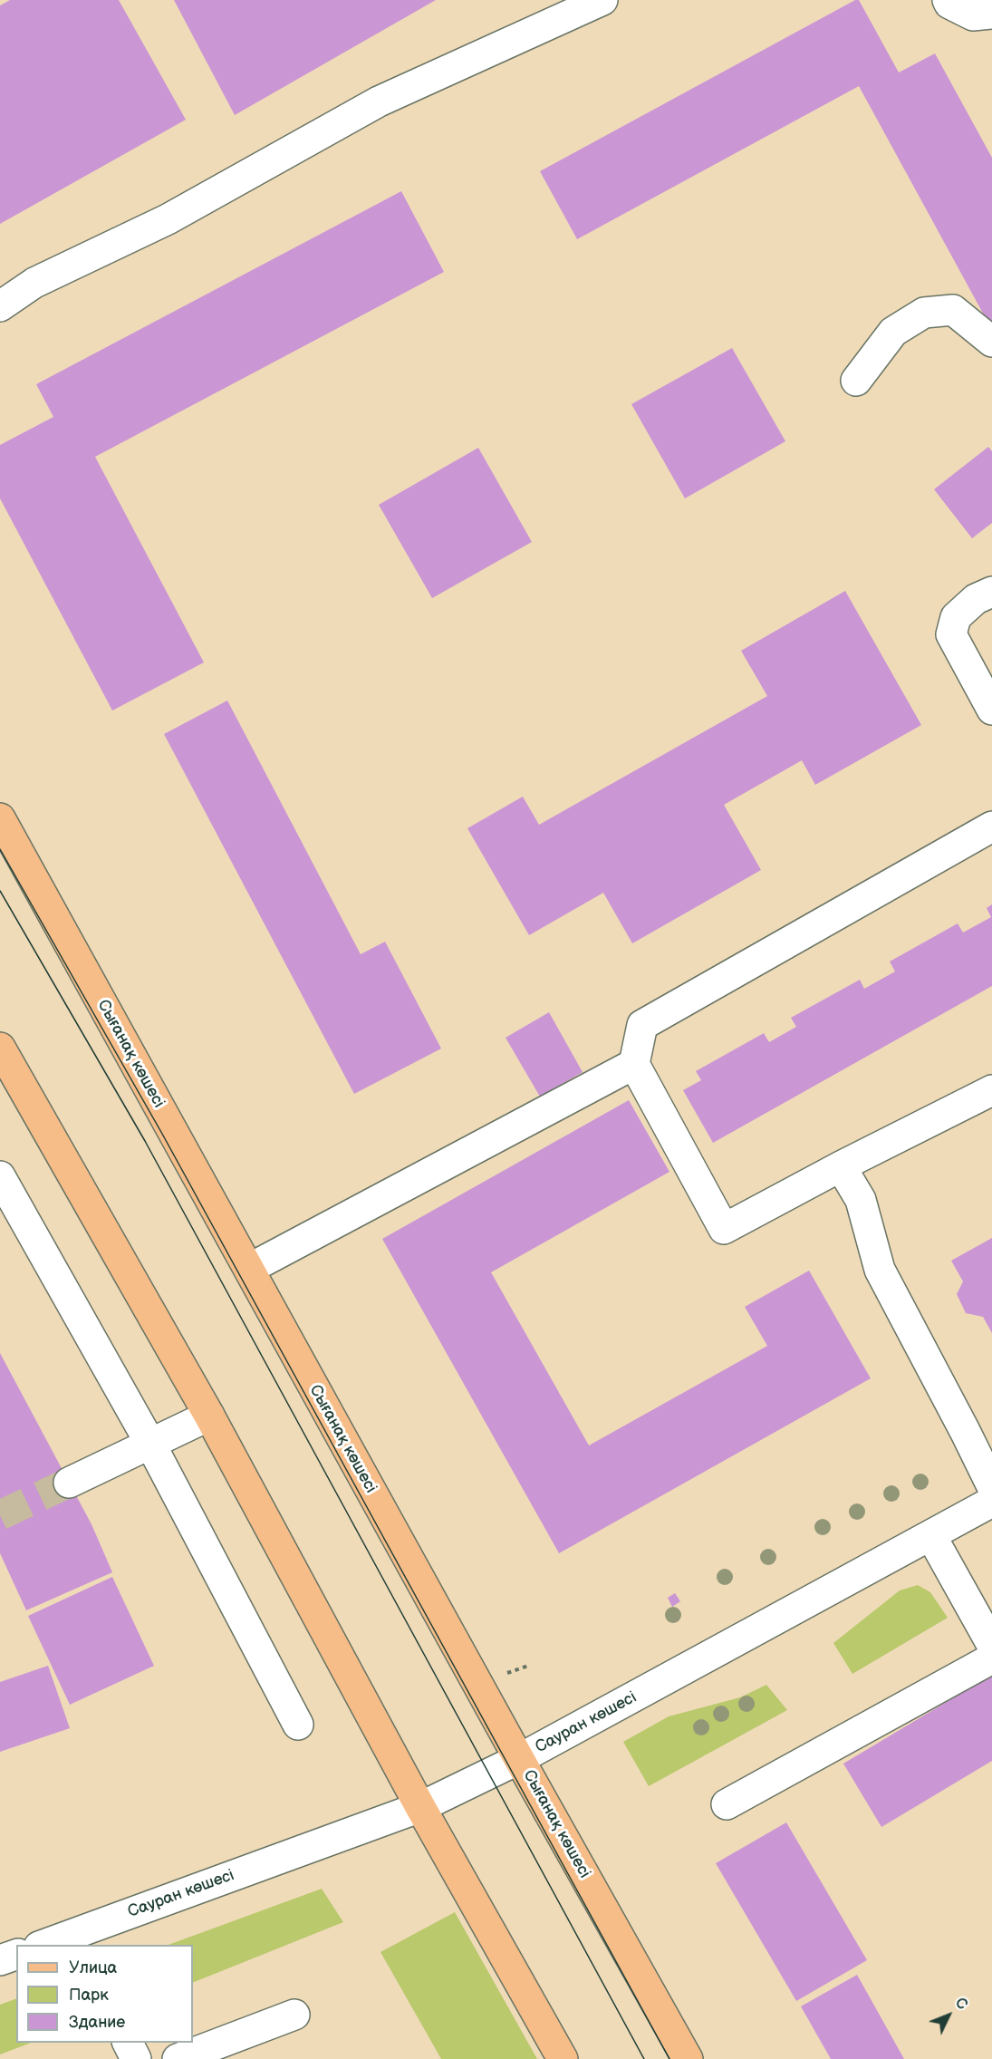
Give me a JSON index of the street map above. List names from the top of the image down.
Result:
{
  "streets": {
    "main road": ["Сығанақ көшесі"],
    "street": ["Сауран көшесі"]
  },
  "crossings": [
    ["Сығанақ көшесі", "Сауран көшесі"]
  ],
  "legend": ["Улица", "Парк", "Здание"],
  "north": "top right"
}
